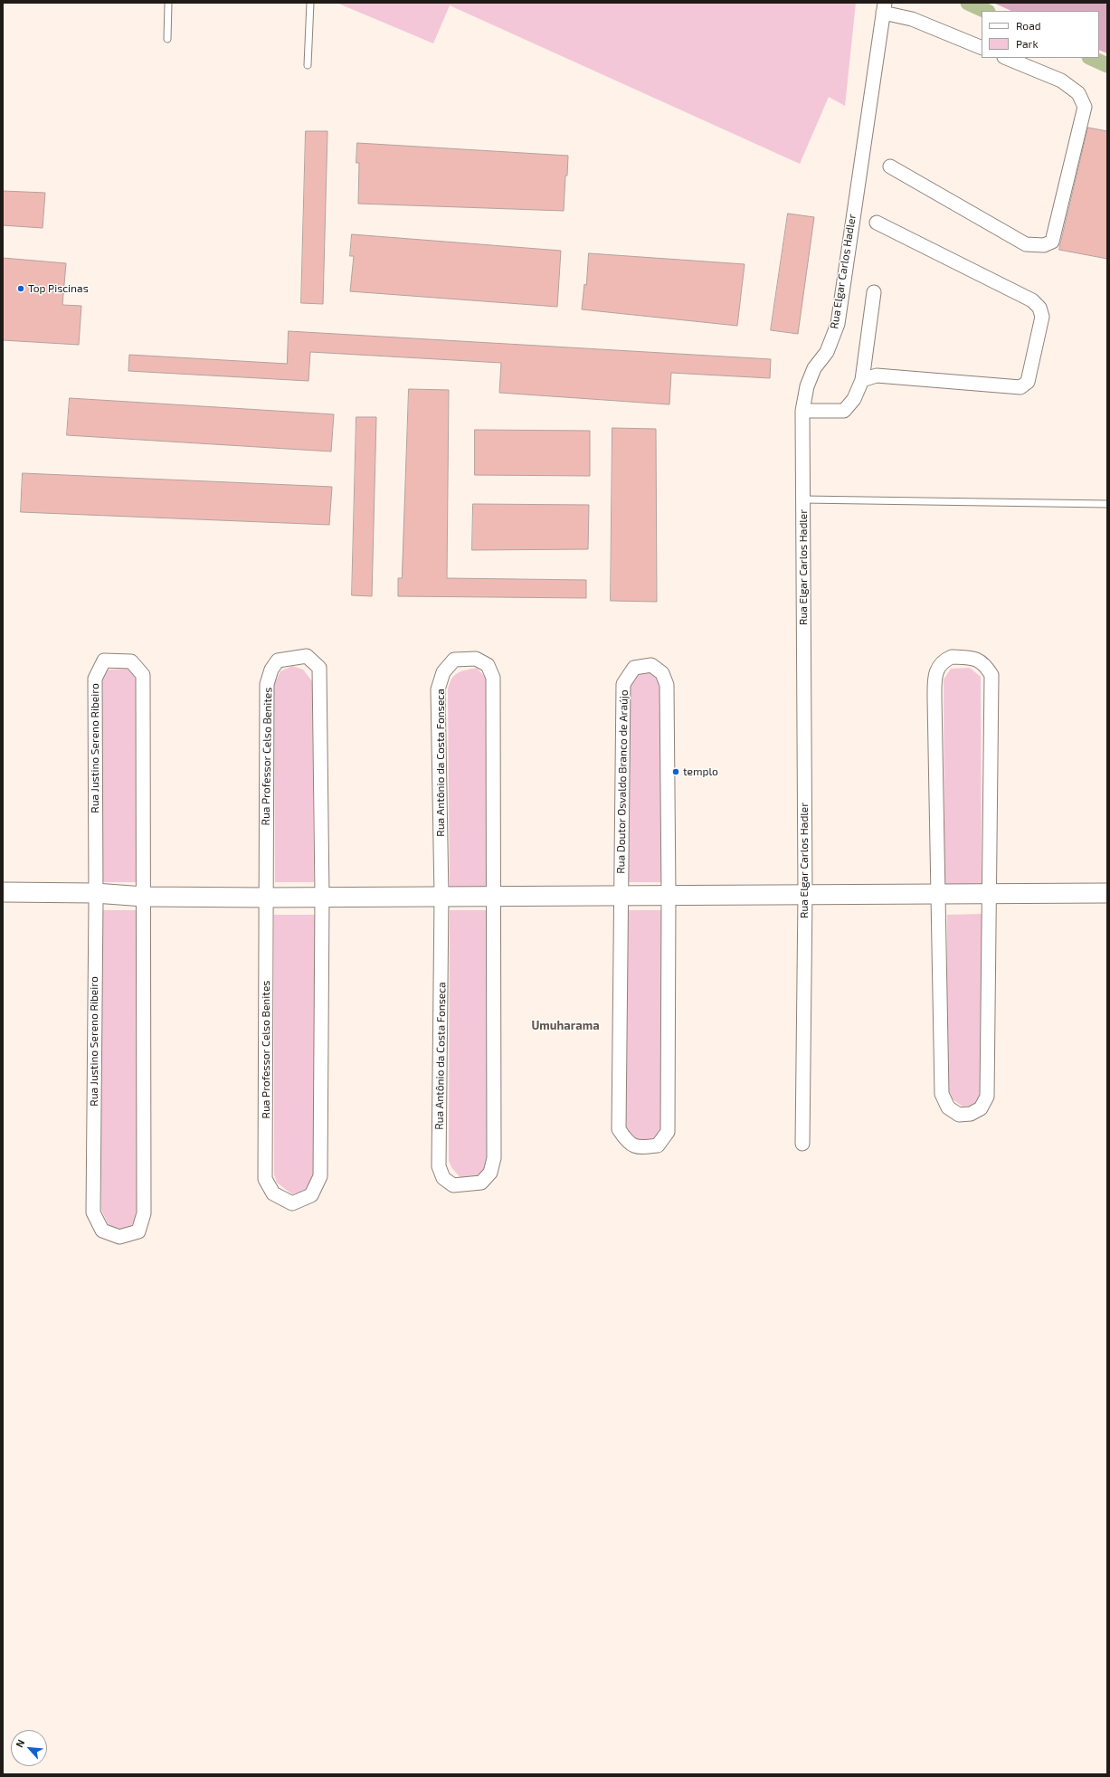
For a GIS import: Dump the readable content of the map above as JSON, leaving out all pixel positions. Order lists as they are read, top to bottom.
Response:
{
  "streets": {
    "street": [
      "Rua Elgar Carlos Hadler",
      "Rua Justino Sereno Ribeiro",
      "Rua Professor Celso Benites",
      "Rua Antônio da Costa Fonseca",
      "Rua Doutor Osvaldo Branco de Araújo"
    ]
  },
  "districts": ["Umuharama"],
  "places": ["Top Piscinas", "templo"],
  "legend": ["Road", "Park"],
  "north": "top left"
}
